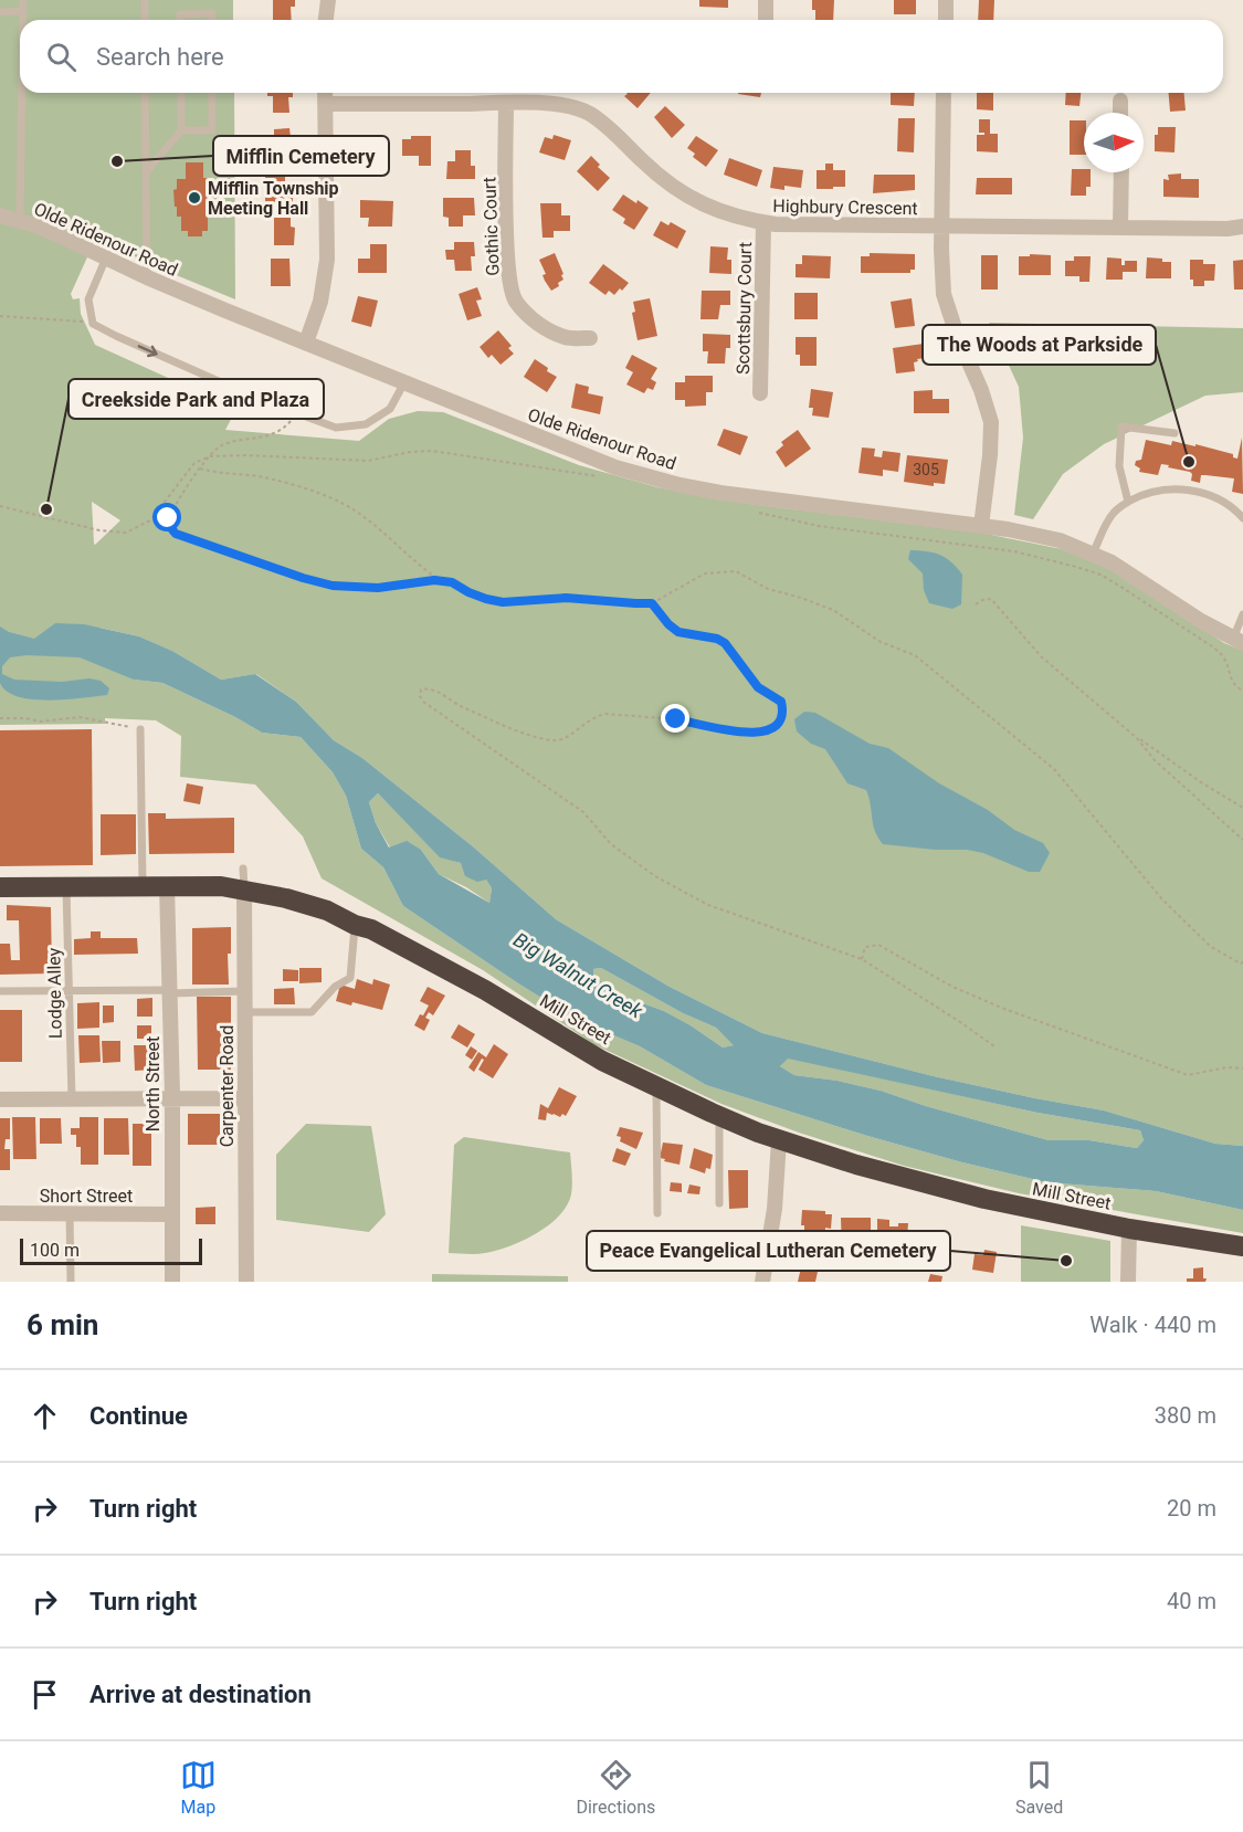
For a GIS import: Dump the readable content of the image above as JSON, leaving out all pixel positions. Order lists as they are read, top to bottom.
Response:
{
  "streets": {
    "highway": ["Mill Street"],
    "street": [
      "Highbury Crescent",
      "Gothic Court",
      "Olde Ridenour Road",
      "Scottsbury Court",
      "North Street",
      "Carpenter Road",
      "Short Street"
    ],
    "lane": ["Lodge Alley"]
  },
  "crossings": [
    ["Highbury Crescent", "Gothic Court"],
    ["Highbury Crescent", "Scottsbury Court"],
    ["Lodge Alley", "Mill Street"],
    ["Mill Street", "North Street"],
    ["Mill Street", "Carpenter Road"],
    ["North Street", "Short Street"]
  ],
  "water": ["Big Walnut Creek"],
  "places": [
    "Mifflin Cemetery",
    "Mifflin Township Meeting Hall",
    "The Woods at Parkside",
    "Creekside Park and Plaza",
    "Peace Evangelical Lutheran Cemetery"
  ],
  "house_numbers": ["305"],
  "scale_bar": "100 m",
  "north": "right",
  "page": {
    "search": "Search here",
    "scale": "100 m",
    "heading": ["6 min", "Walk · 440 m"],
    "list": [
      ["Continue", "380 m"],
      ["Turn right", "20 m"],
      ["Turn right", "40 m"],
      "Arrive at destination"
    ],
    "nav": ["Map", "Directions", "Saved"]
  }
}
